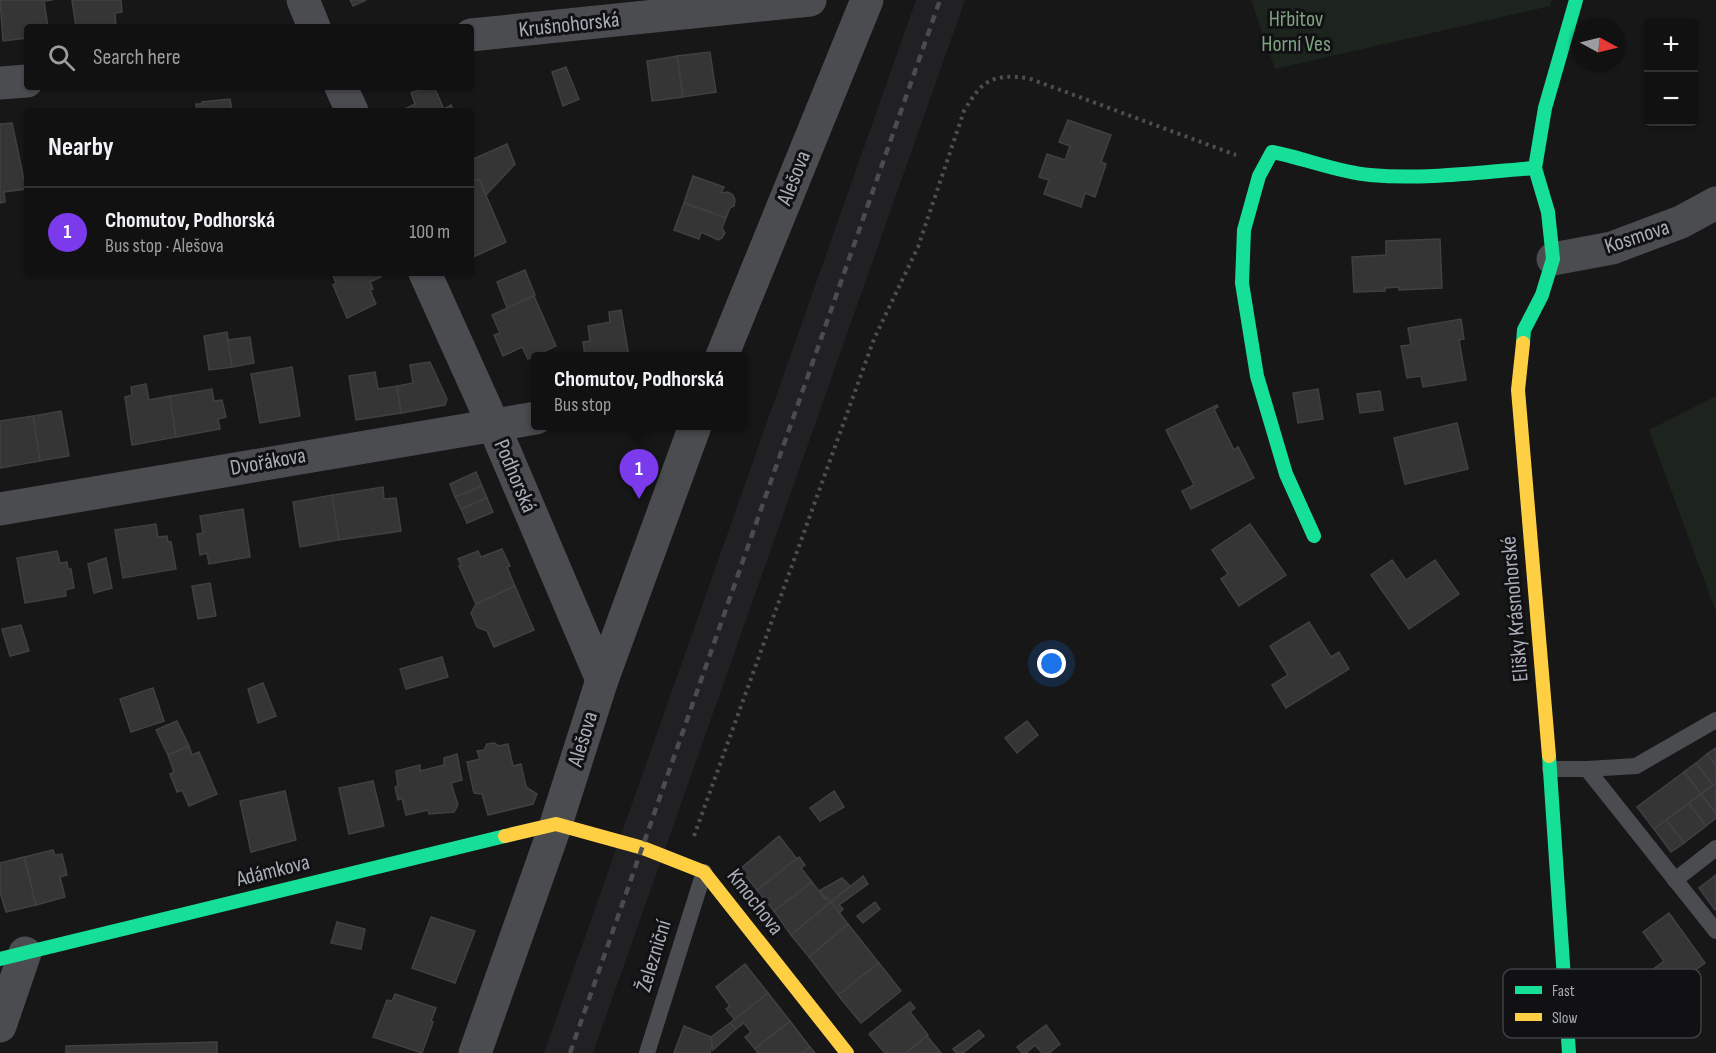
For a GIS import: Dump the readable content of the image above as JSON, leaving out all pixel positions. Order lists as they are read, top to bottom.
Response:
{
  "streets": {
    "street": [
      "Krušnohorská",
      "Alešova",
      "Kosmova",
      "Dvořákova",
      "Podhorská",
      "Elišky Krásnohorské",
      "Adámkova",
      "Kmochova"
    ],
    "lane": ["Železniční"]
  },
  "crossings": [
    ["Alešova", "Podhorská"],
    ["Alešova", "Adámkova"],
    ["Alešova", "Kmochova"],
    ["Kosmova", "Elišky Krásnohorské"],
    ["Dvořákova", "Podhorská"],
    ["Adámkova", "Kmochova"],
    ["Kmochova", "Železniční"]
  ],
  "parks": ["Hřbitov Horní Ves"],
  "legend": ["Fast", "Slow"],
  "north": "right",
  "page": {
    "map_buttons": ["+", "−"],
    "search": "Search here",
    "heading": "Nearby",
    "list": [
      {
        "mark": "1",
        "name": "Chomutov, Podhorská",
        "note": "Bus stop · Alešova",
        "value": "100 m"
      }
    ],
    "popup": ["Chomutov, Podhorská", "Bus stop"],
    "pins": "1"
  }
}
